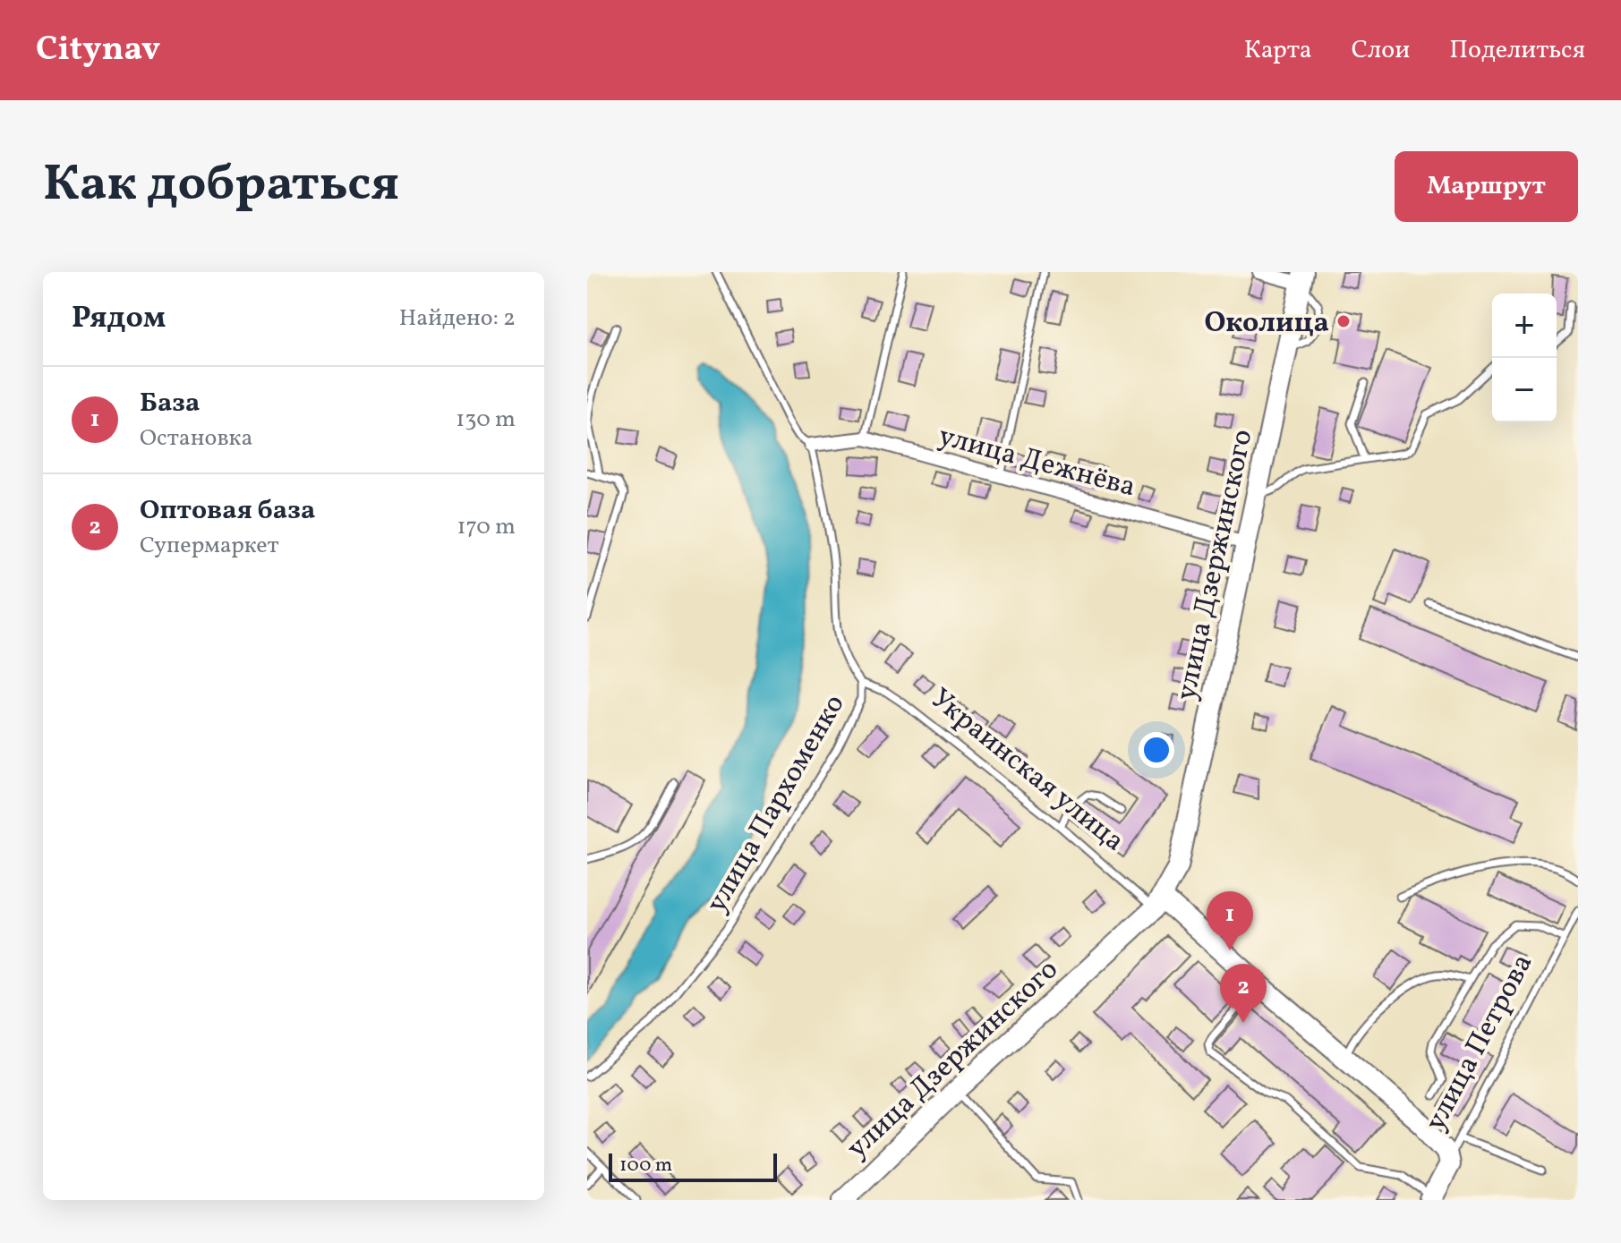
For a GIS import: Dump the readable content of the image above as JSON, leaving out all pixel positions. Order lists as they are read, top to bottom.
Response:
{
  "streets": {
    "main road": ["улица Дзержинского", "Украинская улица", "улица Петрова"],
    "street": ["улица Дежнёва"],
    "lane": ["улица Пархоменко"]
  },
  "crossings": [
    ["улица Дежнёва", "улица Дзержинского"],
    ["улица Дежнёва", "улица Пархоменко"],
    ["улица Дзержинского", "Украинская улица"],
    ["Украинская улица", "улица Пархоменко"],
    ["Украинская улица", "улица Петрова"]
  ],
  "places": ["Околица"],
  "scale_bar": "100 m",
  "page": {
    "header": "Citynav",
    "nav": ["Карта", "Слои", "Поделиться"],
    "title": "Как добраться",
    "buttons": "Маршрут",
    "heading": ["Рядом", "Найдено: 2"],
    "map_buttons": ["+", "−"],
    "list": [
      {
        "mark": "1",
        "name": "База",
        "note": "Остановка",
        "value": "130 m"
      },
      {
        "mark": "2",
        "name": "Оптовая база",
        "note": "Супермаркет",
        "value": "170 m"
      }
    ],
    "pins": ["1", "2"],
    "scale": "100 m"
  }
}
